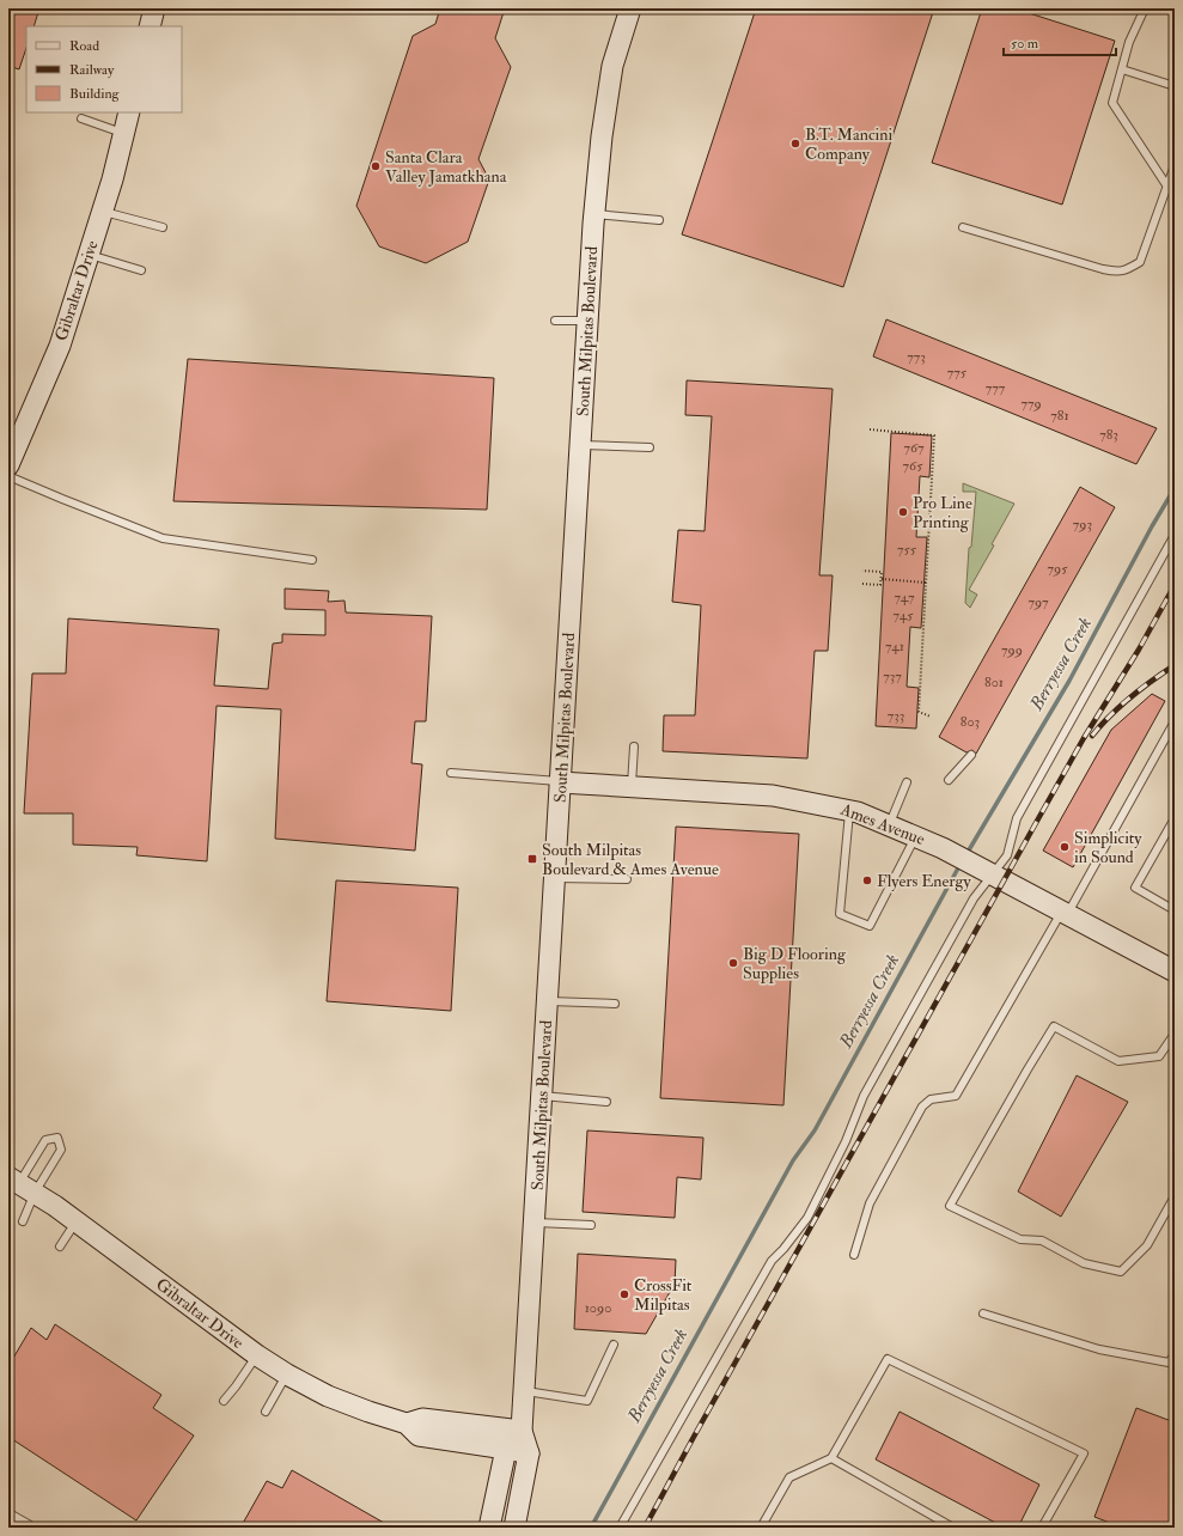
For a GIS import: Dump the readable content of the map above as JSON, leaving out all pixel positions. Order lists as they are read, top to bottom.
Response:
{
  "streets": {
    "street": ["Gibraltar Drive", "South Milpitas Boulevard", "Ames Avenue"]
  },
  "crossings": [
    ["Gibraltar Drive", "South Milpitas Boulevard"],
    ["South Milpitas Boulevard", "Ames Avenue"]
  ],
  "water": ["Berryessa Creek"],
  "places": {
    "other": [
      "B.T. Mancini Company",
      "Santa Clara Valley Jamatkhana",
      "Pro Line Printing",
      "Simplicity in Sound",
      "Flyers Energy",
      "Big D Flooring Supplies",
      "CrossFit Milpitas"
    ],
    "transit": ["South Milpitas Boulevard & Ames Avenue"]
  },
  "house_numbers": [
    "773",
    "775",
    "777",
    "779",
    "781",
    "783",
    "767",
    "765",
    "793",
    "755",
    "795",
    "747",
    "797",
    "745",
    "741",
    "799",
    "737",
    "801",
    "733",
    "803",
    "1090"
  ],
  "legend": ["Road", "Railway", "Building"],
  "scale_bar": "50 m"
}
